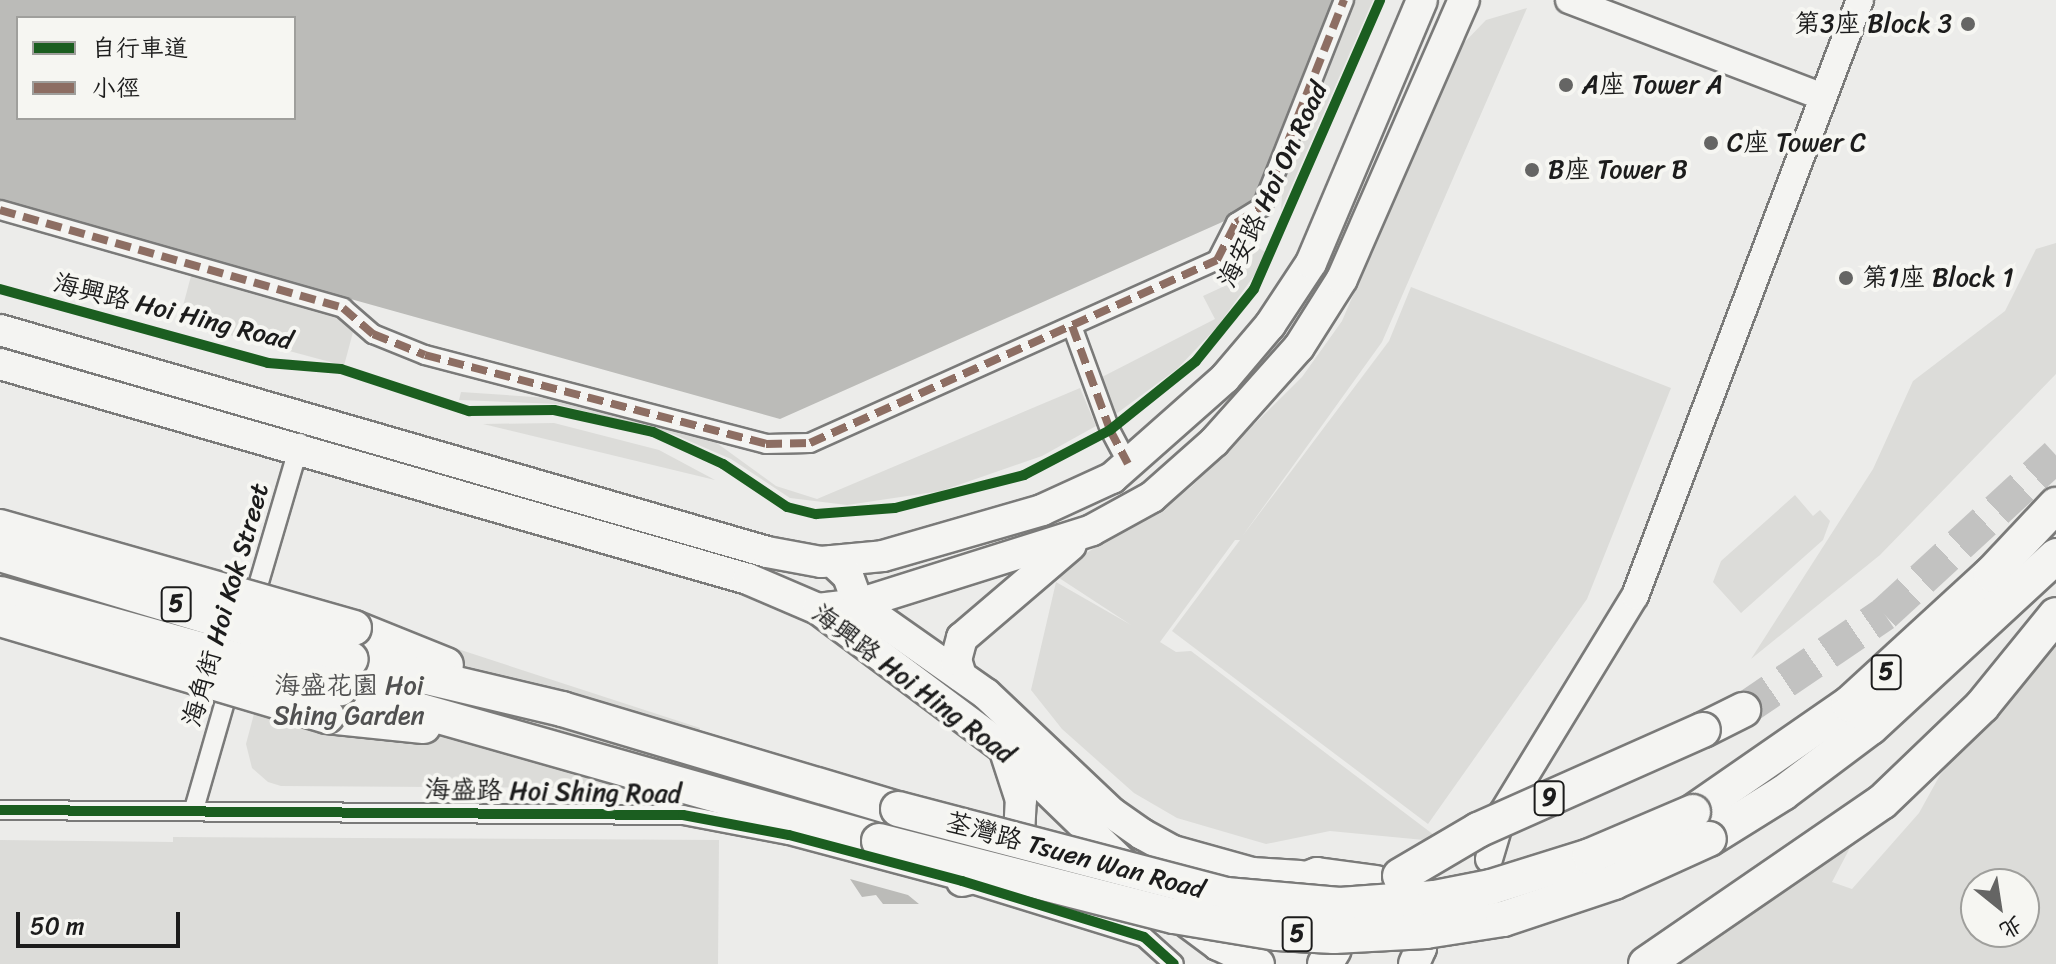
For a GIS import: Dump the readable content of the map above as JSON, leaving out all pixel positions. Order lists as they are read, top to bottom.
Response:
{
  "streets": {
    "highway": ["5", "9", "荃灣路 Tsuen Wan Road"],
    "main road": ["海興路 Hoi Hing Road"],
    "street": ["海角街 Hoi Kok Street", "海盛路 Hoi Shing Road"],
    "cycle path": ["海安路 Hoi On Road"]
  },
  "crossings": [
    ["海興路 Hoi Hing Road", "海角街 Hoi Kok Street"],
    ["海興路 Hoi Hing Road", "9"],
    ["海角街 Hoi Kok Street", "海盛路 Hoi Shing Road"]
  ],
  "parks": ["海盛花園 Hoi Shing Garden"],
  "places": [
    "第3座 Block 3",
    "A座 Tower A",
    "C座 Tower C",
    "B座 Tower B",
    "第1座 Block 1"
  ],
  "legend": ["自行車道", "小徑"],
  "scale_bar": "50 m",
  "north": "bottom right"
}
